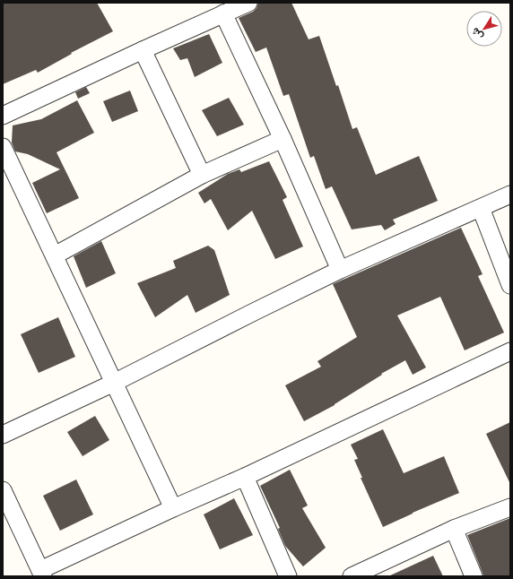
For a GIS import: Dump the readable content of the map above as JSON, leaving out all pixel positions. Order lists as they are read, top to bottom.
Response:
{
  "north": "bottom left"
}
